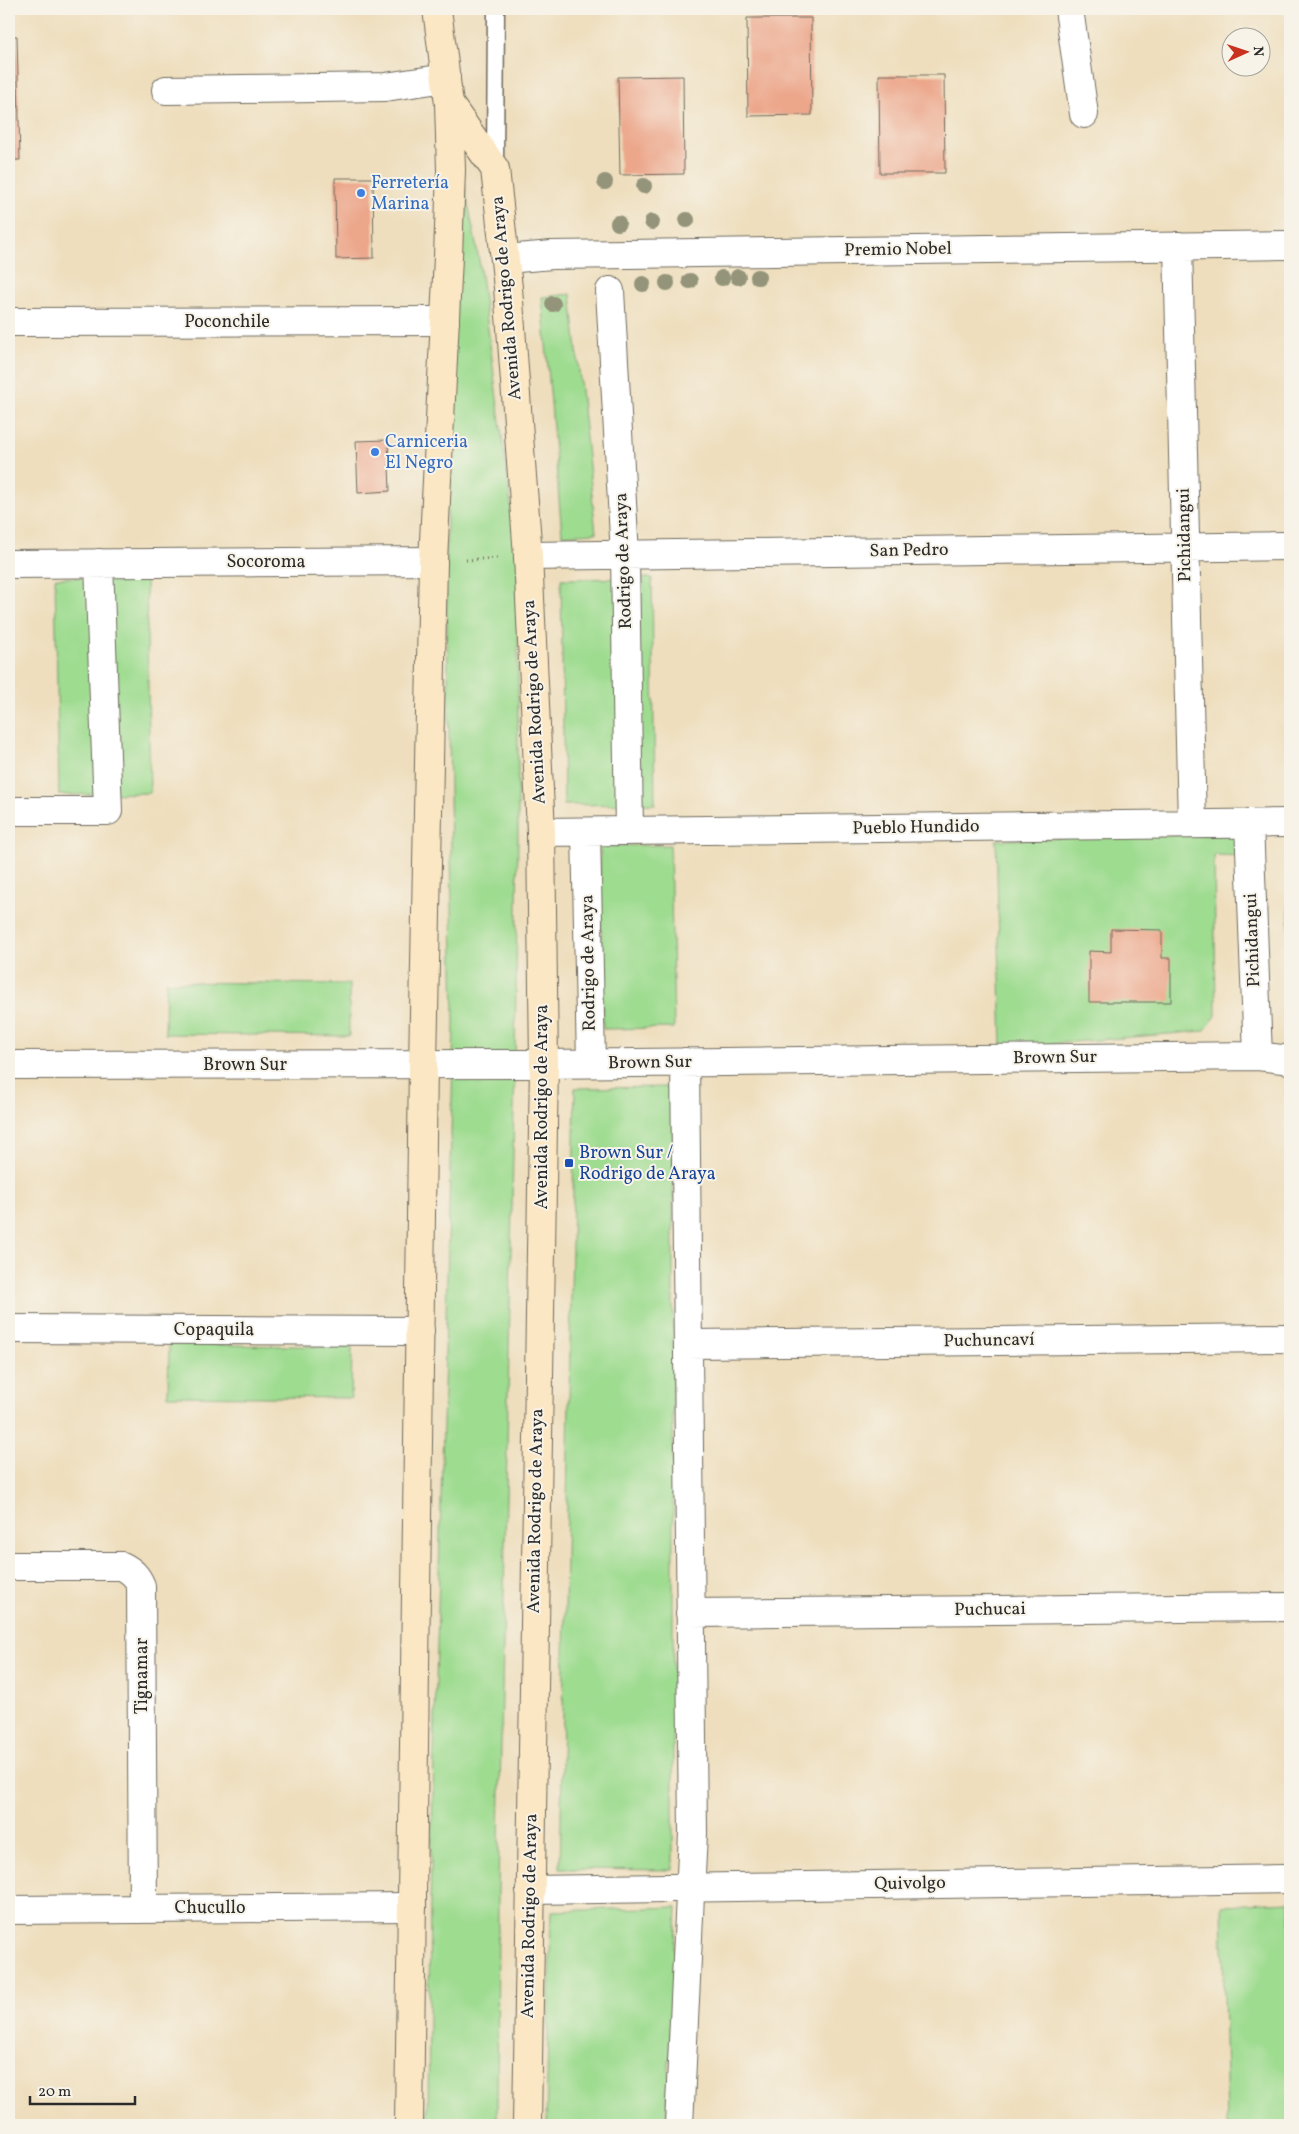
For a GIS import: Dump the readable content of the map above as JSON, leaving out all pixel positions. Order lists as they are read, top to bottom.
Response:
{
  "streets": {
    "main road": ["Avenida Rodrigo de Araya"],
    "street": [
      "Premio Nobel",
      "Poconchile",
      "Pichidangui",
      "San Pedro",
      "Rodrigo de Araya",
      "Socoroma",
      "Pueblo Hundido",
      "Brown Sur",
      "Copaquila",
      "Puchuncaví",
      "Puchucai",
      "Tignamar",
      "Quivolgo",
      "Chucullo"
    ]
  },
  "crossings": [
    ["Premio Nobel", "Avenida Rodrigo de Araya"],
    ["Premio Nobel", "Pichidangui"],
    ["Avenida Rodrigo de Araya", "Poconchile"],
    ["Avenida Rodrigo de Araya", "San Pedro"],
    ["Avenida Rodrigo de Araya", "Socoroma"],
    ["Avenida Rodrigo de Araya", "Pueblo Hundido"],
    ["Avenida Rodrigo de Araya", "Brown Sur"],
    ["Avenida Rodrigo de Araya", "Copaquila"],
    ["Avenida Rodrigo de Araya", "Quivolgo"],
    ["Avenida Rodrigo de Araya", "Chucullo"],
    ["Pichidangui", "San Pedro"],
    ["Pichidangui", "Pueblo Hundido"],
    ["Pichidangui", "Brown Sur"],
    ["San Pedro", "Rodrigo de Araya"],
    ["Rodrigo de Araya", "Pueblo Hundido"],
    ["Rodrigo de Araya", "Brown Sur"],
    ["Tignamar", "Chucullo"]
  ],
  "places": {
    "other": ["Ferretería Marina", "Carniceria El Negro"],
    "transit": ["Brown Sur / Rodrigo de Araya"]
  },
  "scale_bar": "20 m",
  "north": "right"
}
